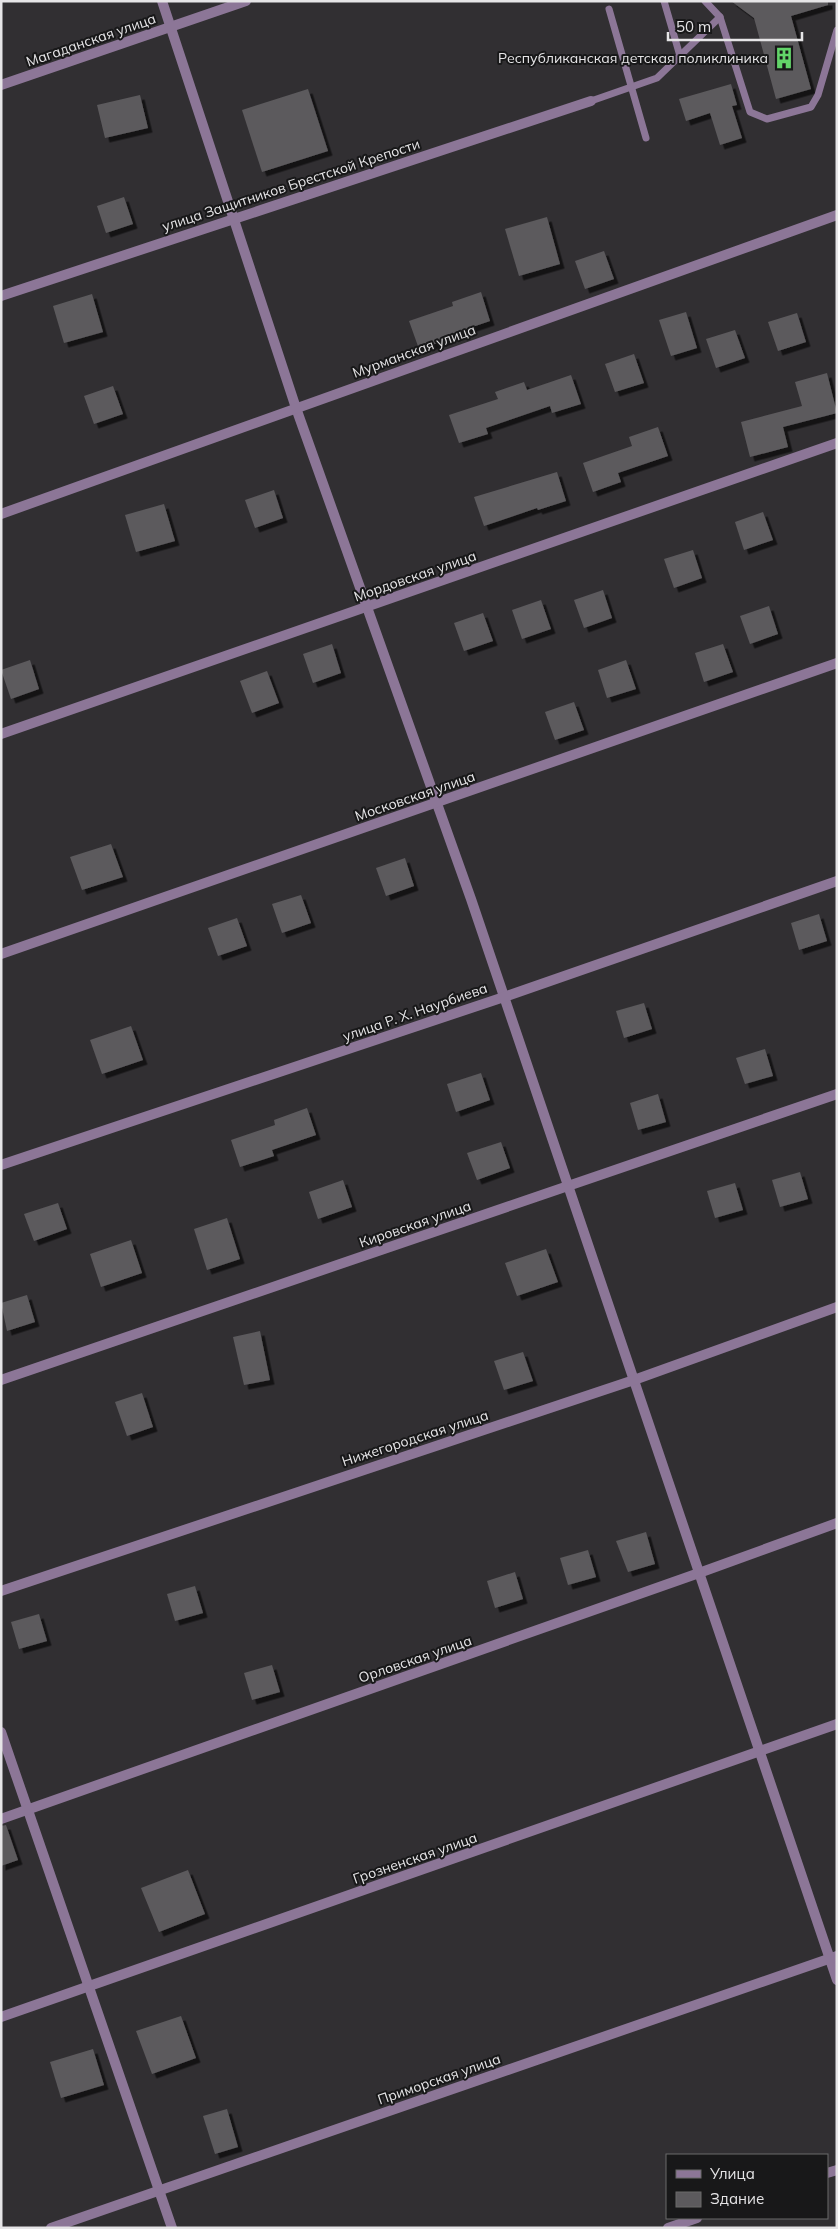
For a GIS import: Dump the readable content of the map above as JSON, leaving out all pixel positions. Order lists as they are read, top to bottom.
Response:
{
  "streets": {
    "street": [
      "Магаданская улица",
      "улица Защитников Брестской Крепости",
      "Мурманская улица",
      "Мордовская улица",
      "Московская улица",
      "улица Р. Х. Наурбиева",
      "Кировская улица",
      "Нижегородская улица",
      "Орловская улица",
      "Грозненская улица",
      "Приморская улица"
    ]
  },
  "places": {
    "building": ["Республиканская детская поликлиника"]
  },
  "legend": ["Улица", "Здание"],
  "scale_bar": "50 m"
}
